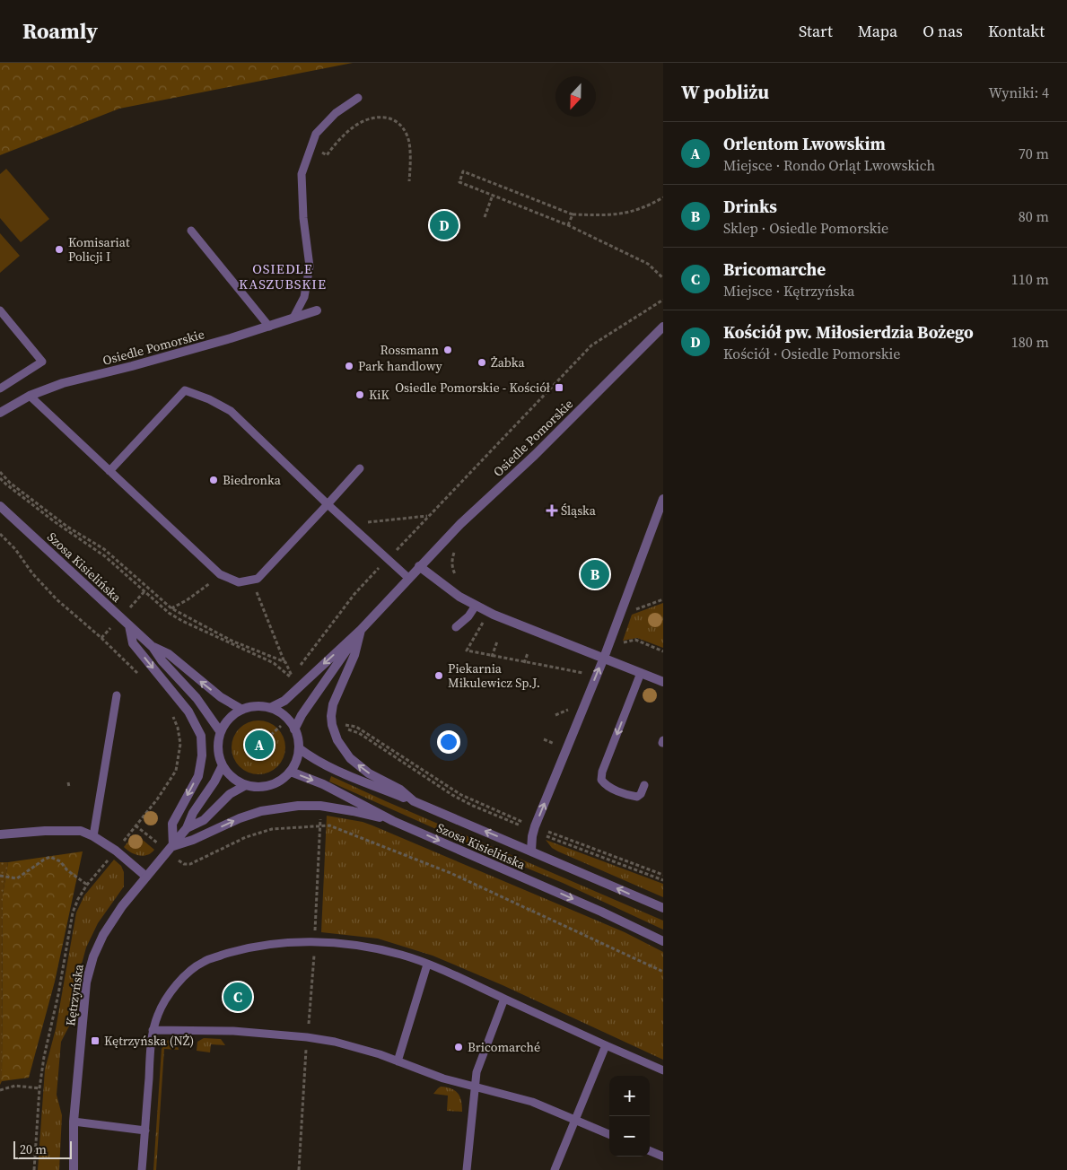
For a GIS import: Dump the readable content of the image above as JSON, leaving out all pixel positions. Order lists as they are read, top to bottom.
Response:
{
  "streets": {
    "street": ["Osiedle Pomorskie", "Szosa Kisielińska", "Kętrzyńska"]
  },
  "districts": ["OSIEDLE KASZUBSKIE"],
  "places": {
    "other": [
      "Komisariat Policji I",
      "Rossmann",
      "Żabka",
      "Park handlowy",
      "KiK",
      "Biedronka",
      "Piekarnia Mikulewicz Sp.J.",
      "Bricomarché"
    ],
    "transit": ["Osiedle Pomorskie - Kościół", "Kętrzyńska (NŻ)"],
    "health": ["Śląska"]
  },
  "scale_bar": "20 m",
  "north": "bottom",
  "page": {
    "header": "Roamly",
    "nav": [
      "Start",
      "Mapa",
      "O nas",
      "Kontakt"
    ],
    "heading": ["W pobliżu", "Wyniki: 4"],
    "list": [
      {
        "mark": "A",
        "name": "Orlentom Lwowskim",
        "note": "Miejsce · Rondo Orląt Lwowskich",
        "value": "70 m"
      },
      {
        "mark": "B",
        "name": "Drinks",
        "note": "Sklep · Osiedle Pomorskie",
        "value": "80 m"
      },
      {
        "mark": "C",
        "name": "Bricomarche",
        "note": "Miejsce · Kętrzyńska",
        "value": "110 m"
      },
      {
        "mark": "D",
        "name": "Kościół pw. Miłosierdzia Bożego",
        "note": "Kościół · Osiedle Pomorskie",
        "value": "180 m"
      }
    ],
    "pins": [
      "D",
      "B",
      "A",
      "C"
    ],
    "map_buttons": ["+", "−"],
    "scale": "20 m"
  }
}
